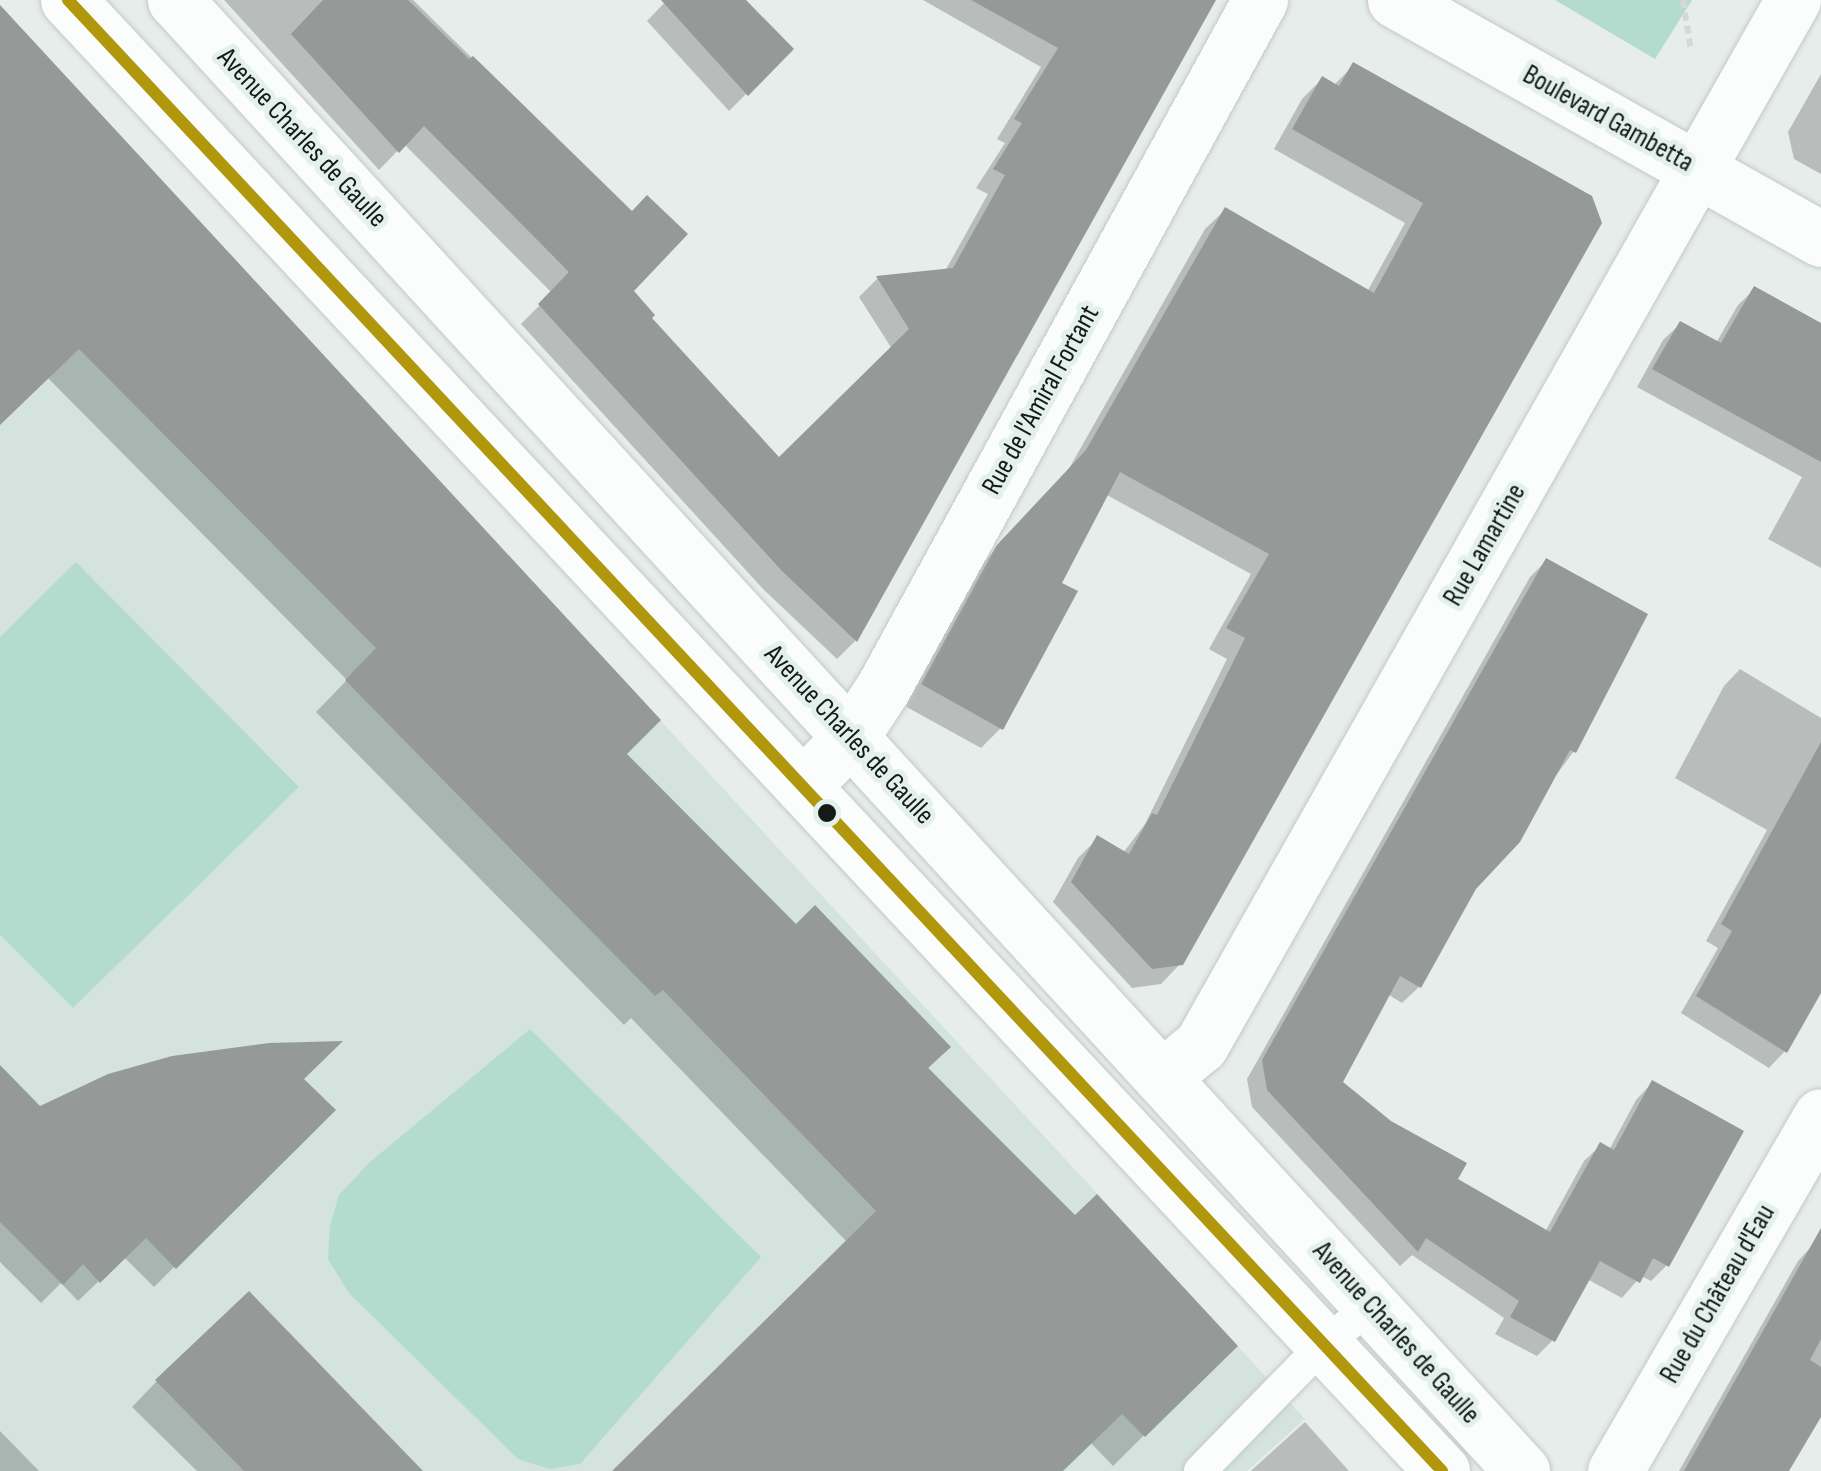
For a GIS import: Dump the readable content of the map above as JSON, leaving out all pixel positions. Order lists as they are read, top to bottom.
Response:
{
  "streets": {
    "main road": [
      "Boulevard Gambetta",
      "Avenue Charles de Gaulle",
      "Rue de l'Amiral Fortant",
      "Rue Lamartine",
      "Rue du Château d'Eau"
    ]
  },
  "crossings": [
    ["Boulevard Gambetta", "Rue Lamartine"],
    ["Avenue Charles de Gaulle", "Rue de l'Amiral Fortant"],
    ["Avenue Charles de Gaulle", "Rue Lamartine"]
  ]
}
